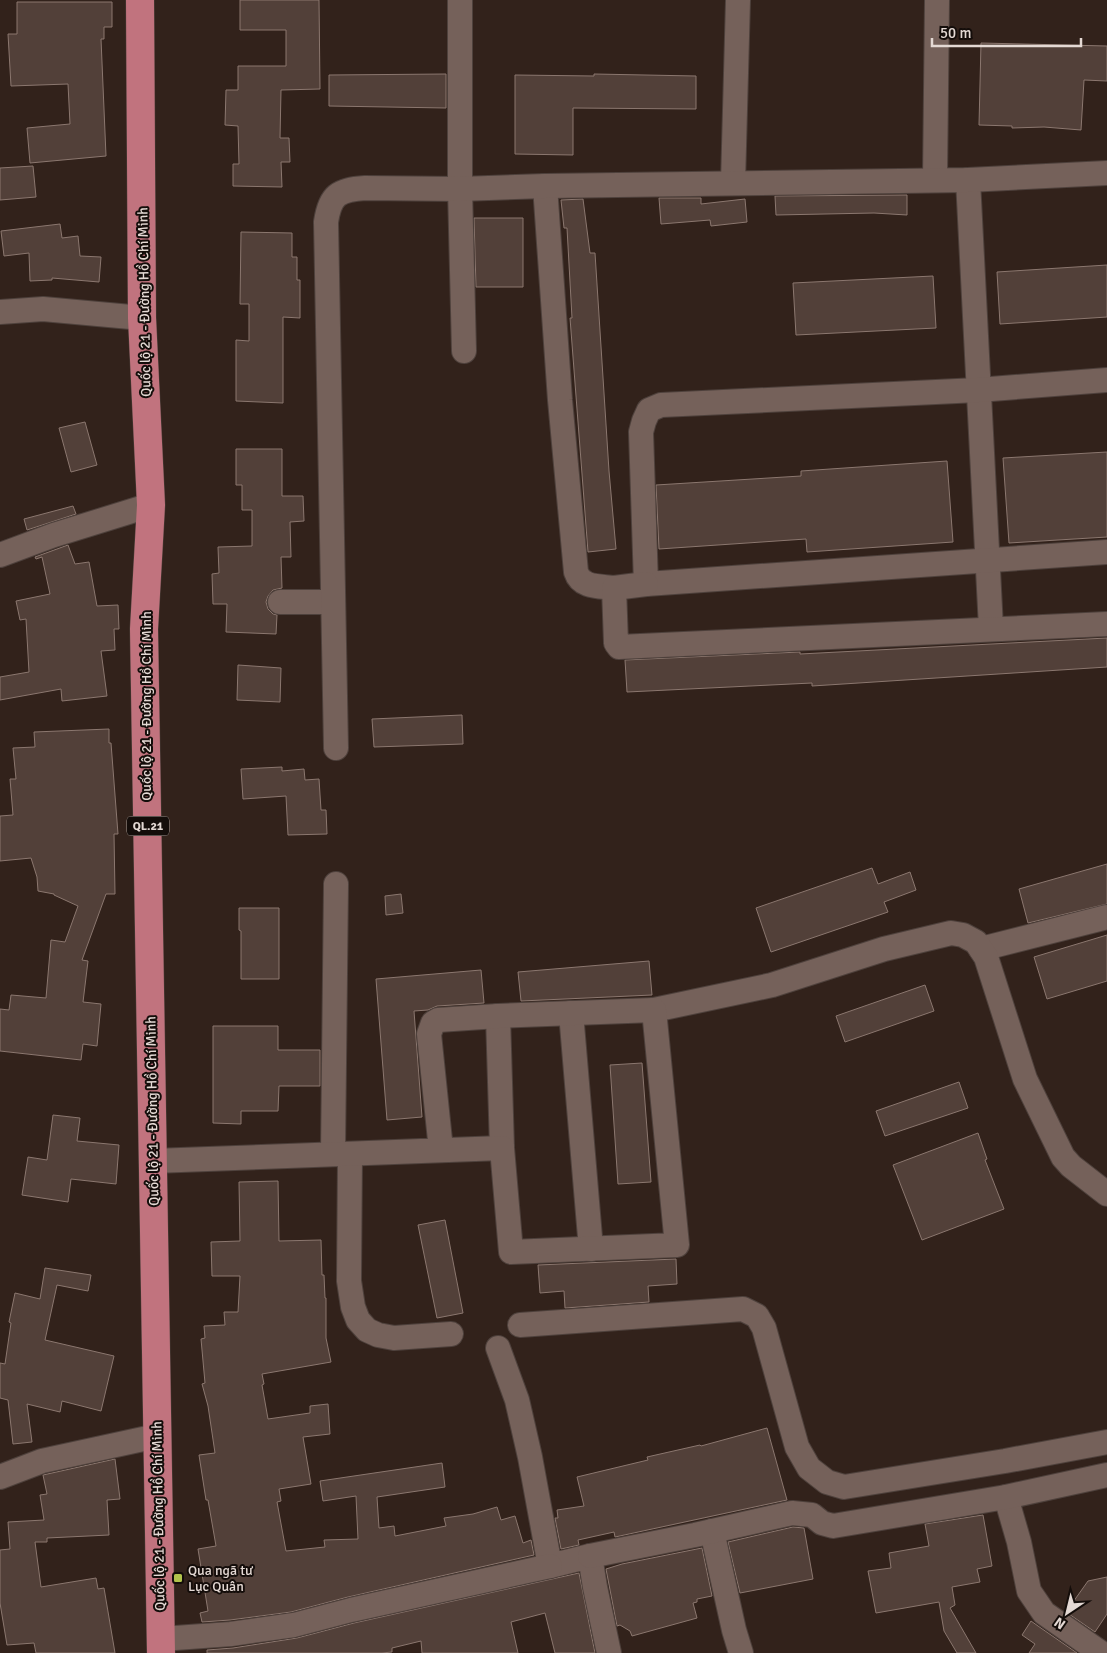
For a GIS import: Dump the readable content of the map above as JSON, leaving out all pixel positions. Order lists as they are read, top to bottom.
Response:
{
  "streets": {
    "highway": ["Quốc lộ 21 - Đường Hồ Chí Minh", "QL.21"]
  },
  "places": {
    "transit": ["Qua ngã tư Lục Quân"]
  },
  "scale_bar": "50 m",
  "north": "bottom left"
}
